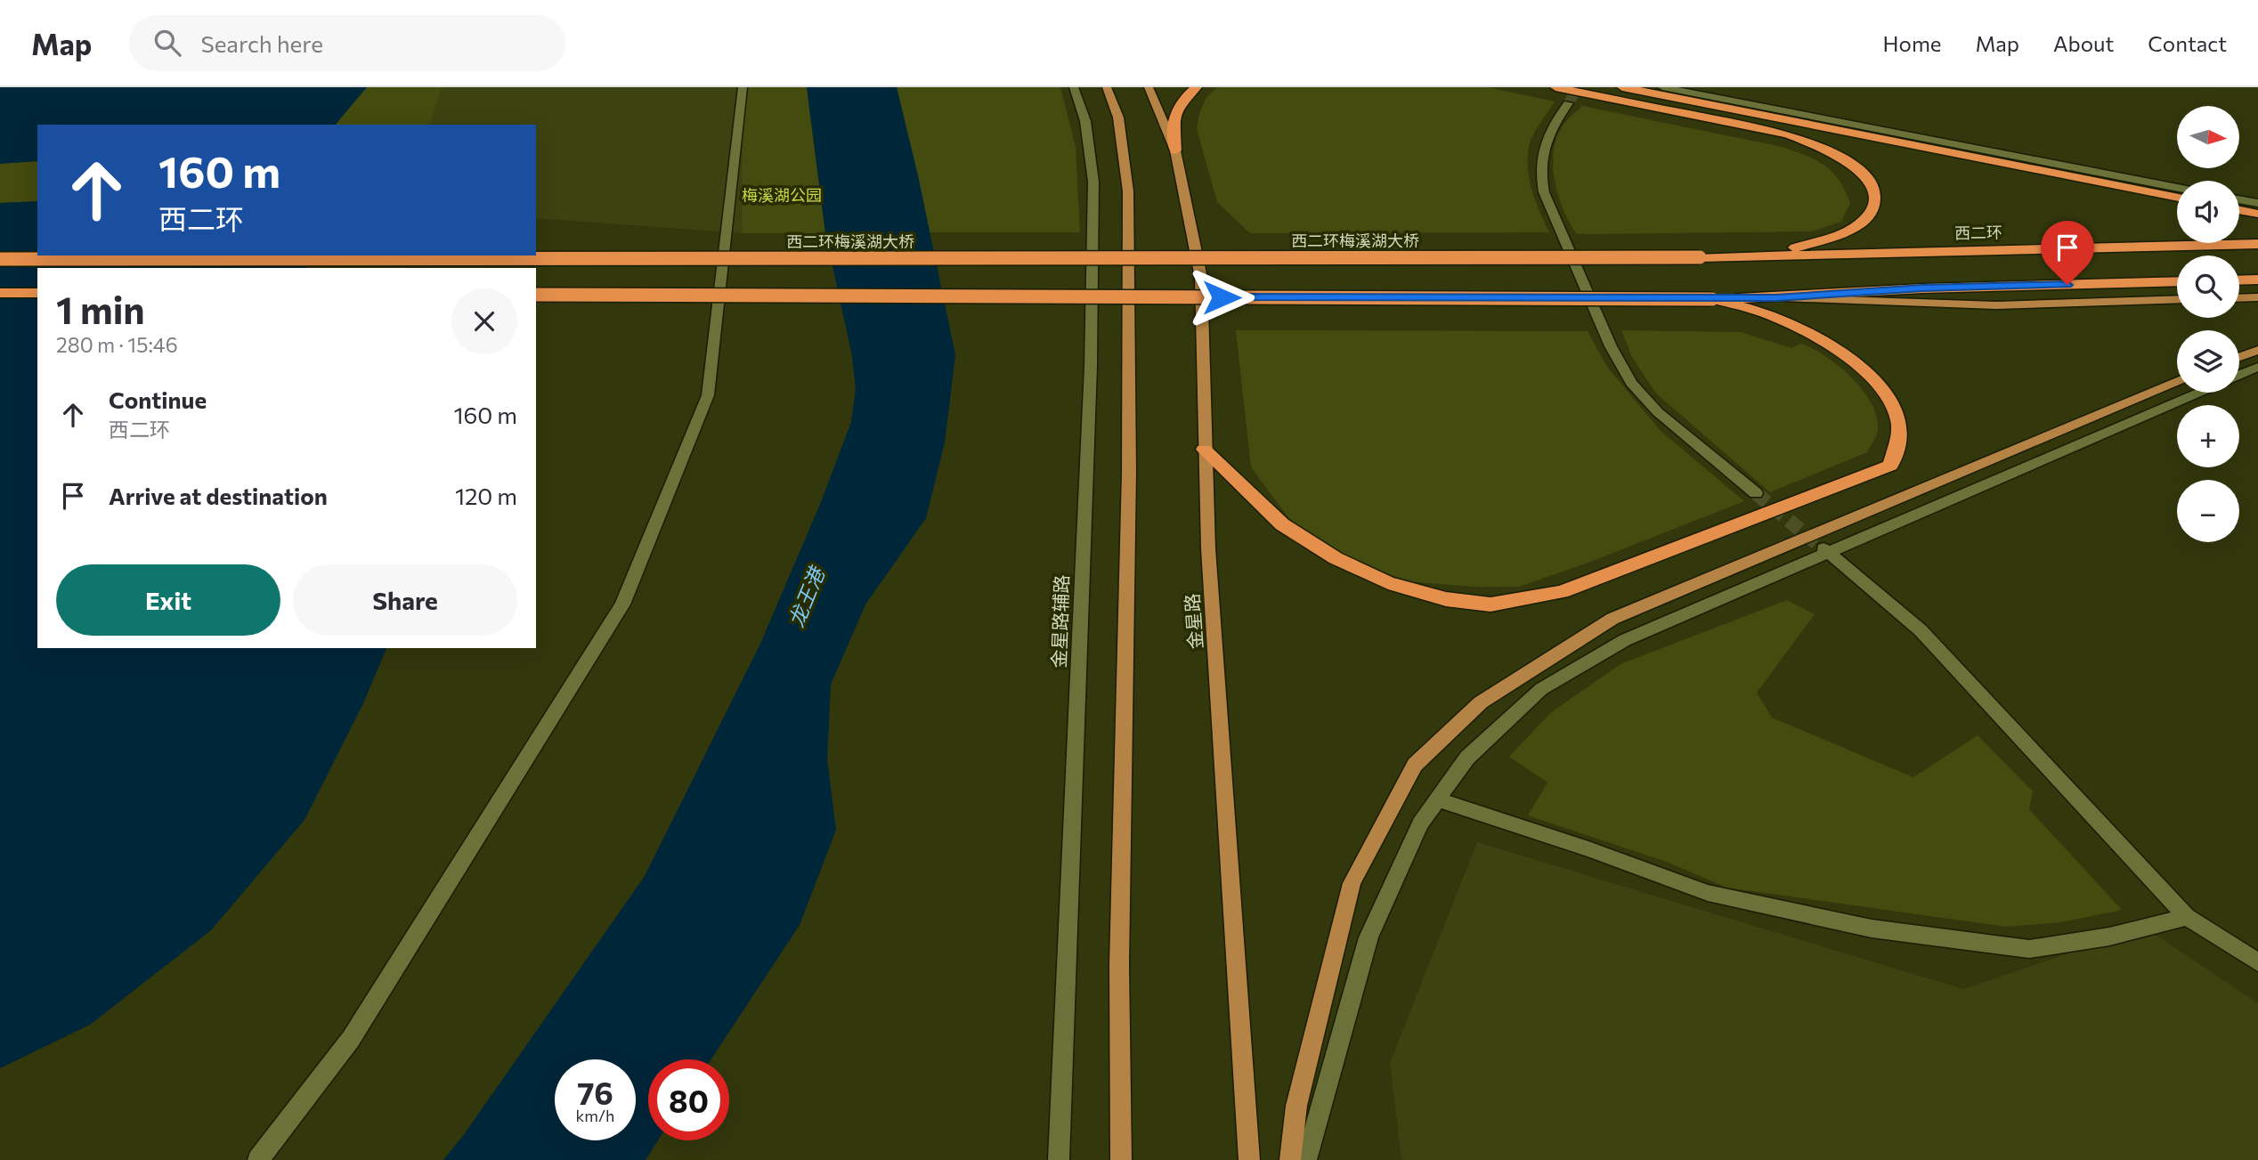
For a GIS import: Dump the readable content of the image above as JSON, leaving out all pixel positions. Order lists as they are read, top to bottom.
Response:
{
  "streets": {
    "highway": ["西二环", "西二环梅溪湖大桥"],
    "main road": ["金星路"],
    "street": ["金星路辅路"]
  },
  "crossings": [
    ["西二环", "西二环梅溪湖大桥"]
  ],
  "water": ["龙王港"],
  "parks": ["梅溪湖公园"],
  "north": "right",
  "page": {
    "header": "Map",
    "search": "Search here",
    "nav": [
      "Home",
      "Map",
      "About",
      "Contact"
    ],
    "map_buttons": ["+", "−"],
    "turn": ["160 m", "西二环"],
    "heading": ["1 min", "280 m · 15:46"],
    "list": [
      {
        "name": "Continue",
        "note": "西二环",
        "value": "160 m"
      },
      {
        "name": "Arrive at destination",
        "value": "120 m"
      }
    ],
    "buttons": ["Exit", "Share"],
    "speed": "76 km/h",
    "limit": "80"
  }
}
